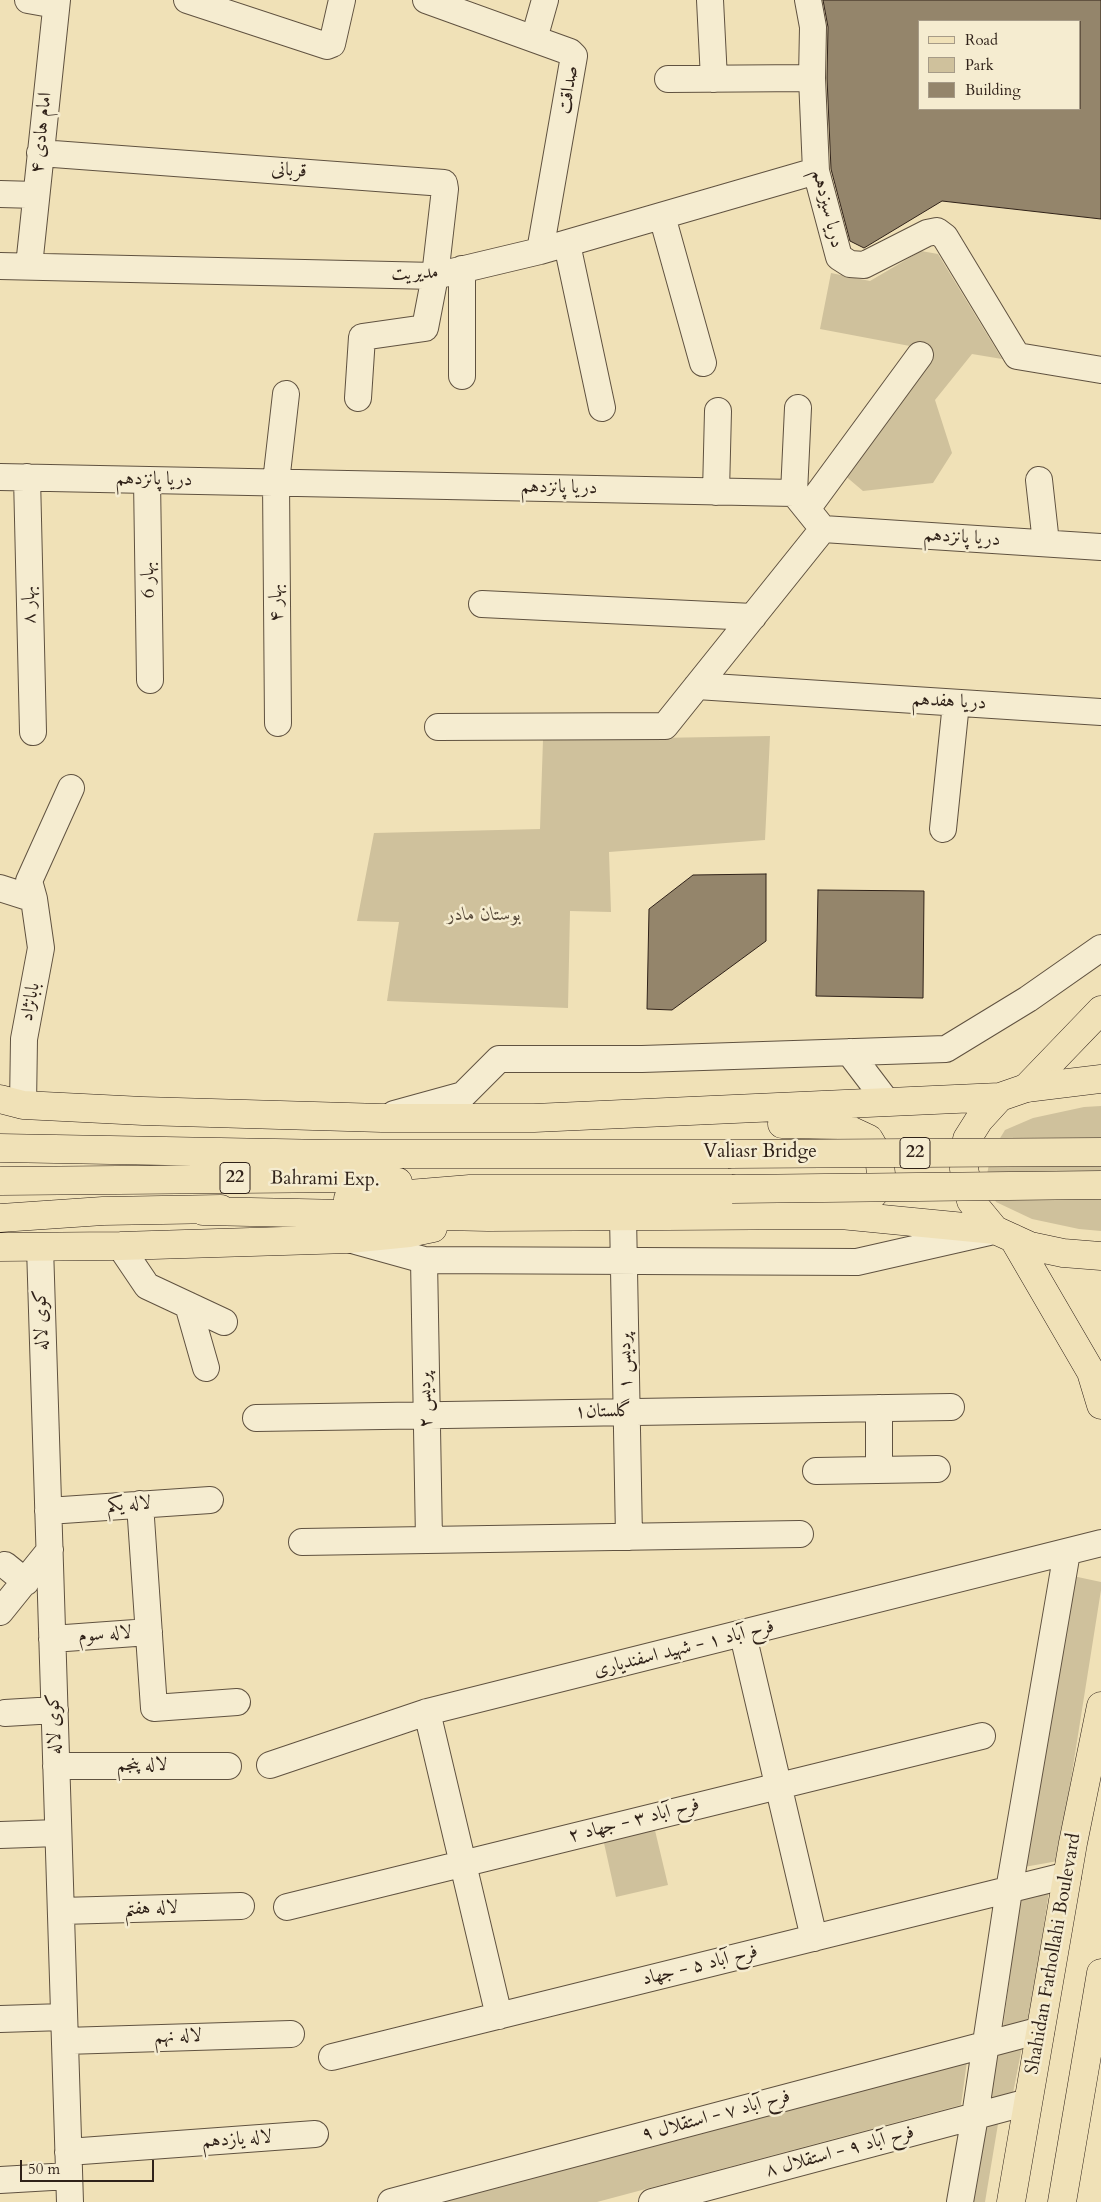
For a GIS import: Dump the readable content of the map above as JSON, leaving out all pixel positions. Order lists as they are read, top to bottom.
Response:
{
  "streets": {
    "main road": [
      "Valiasr Bridge",
      "22",
      "Bahrami Exp.",
      "Shahidan Fathollahi Boulevard"
    ],
    "street": [
      "صداقت",
      "امام هادی ۴",
      "قربانی",
      "دریا سیزدهم",
      "مدیریت",
      "دریا پانزدهم",
      "بهار 6",
      "بهار ۴",
      "بهار ۸",
      "دریا هفدهم",
      "بابانژاد",
      "کوی لاله",
      "پردیس ۱",
      "پردیس ۲",
      "گلستان۱",
      "لاله یکم",
      "لاله سوم",
      "فرح آباد ۱ - شهید اسفندیاری",
      "لاله پنجم",
      "فرح آباد ۳ - جهاد ۲",
      "لاله هفتم",
      "فرح آباد ۵ - جهاد",
      "لاله نهم",
      "فرح آباد ۷ - استقلال ۹",
      "لاله یازدهم",
      "فرح آباد ۹ - استقلال ۸"
    ]
  },
  "crossings": [
    ["صداقت", "مدیریت"],
    ["امام هادی ۴", "قربانی"],
    ["امام هادی ۴", "مدیریت"],
    ["قربانی", "مدیریت"],
    ["دریا سیزدهم", "مدیریت"],
    ["دریا پانزدهم", "بهار 6"],
    ["دریا پانزدهم", "بهار ۴"],
    ["دریا پانزدهم", "بهار ۸"],
    ["Valiasr Bridge", "Bahrami Exp."],
    ["کوی لاله", "لاله یکم"],
    ["کوی لاله", "لاله سوم"],
    ["کوی لاله", "لاله پنجم"],
    ["کوی لاله", "لاله هفتم"],
    ["کوی لاله", "لاله نهم"],
    ["کوی لاله", "لاله یازدهم"],
    ["پردیس ۱", "گلستان۱"],
    ["پردیس ۲", "گلستان۱"],
    ["Shahidan Fathollahi Boulevard", "فرح آباد ۵ - جهاد"],
    ["Shahidan Fathollahi Boulevard", "فرح آباد ۷ - استقلال ۹"],
    ["Shahidan Fathollahi Boulevard", "فرح آباد ۹ - استقلال ۸"]
  ],
  "parks": ["بوستان مادر"],
  "legend": ["Road", "Park", "Building"],
  "scale_bar": "50 m"
}
